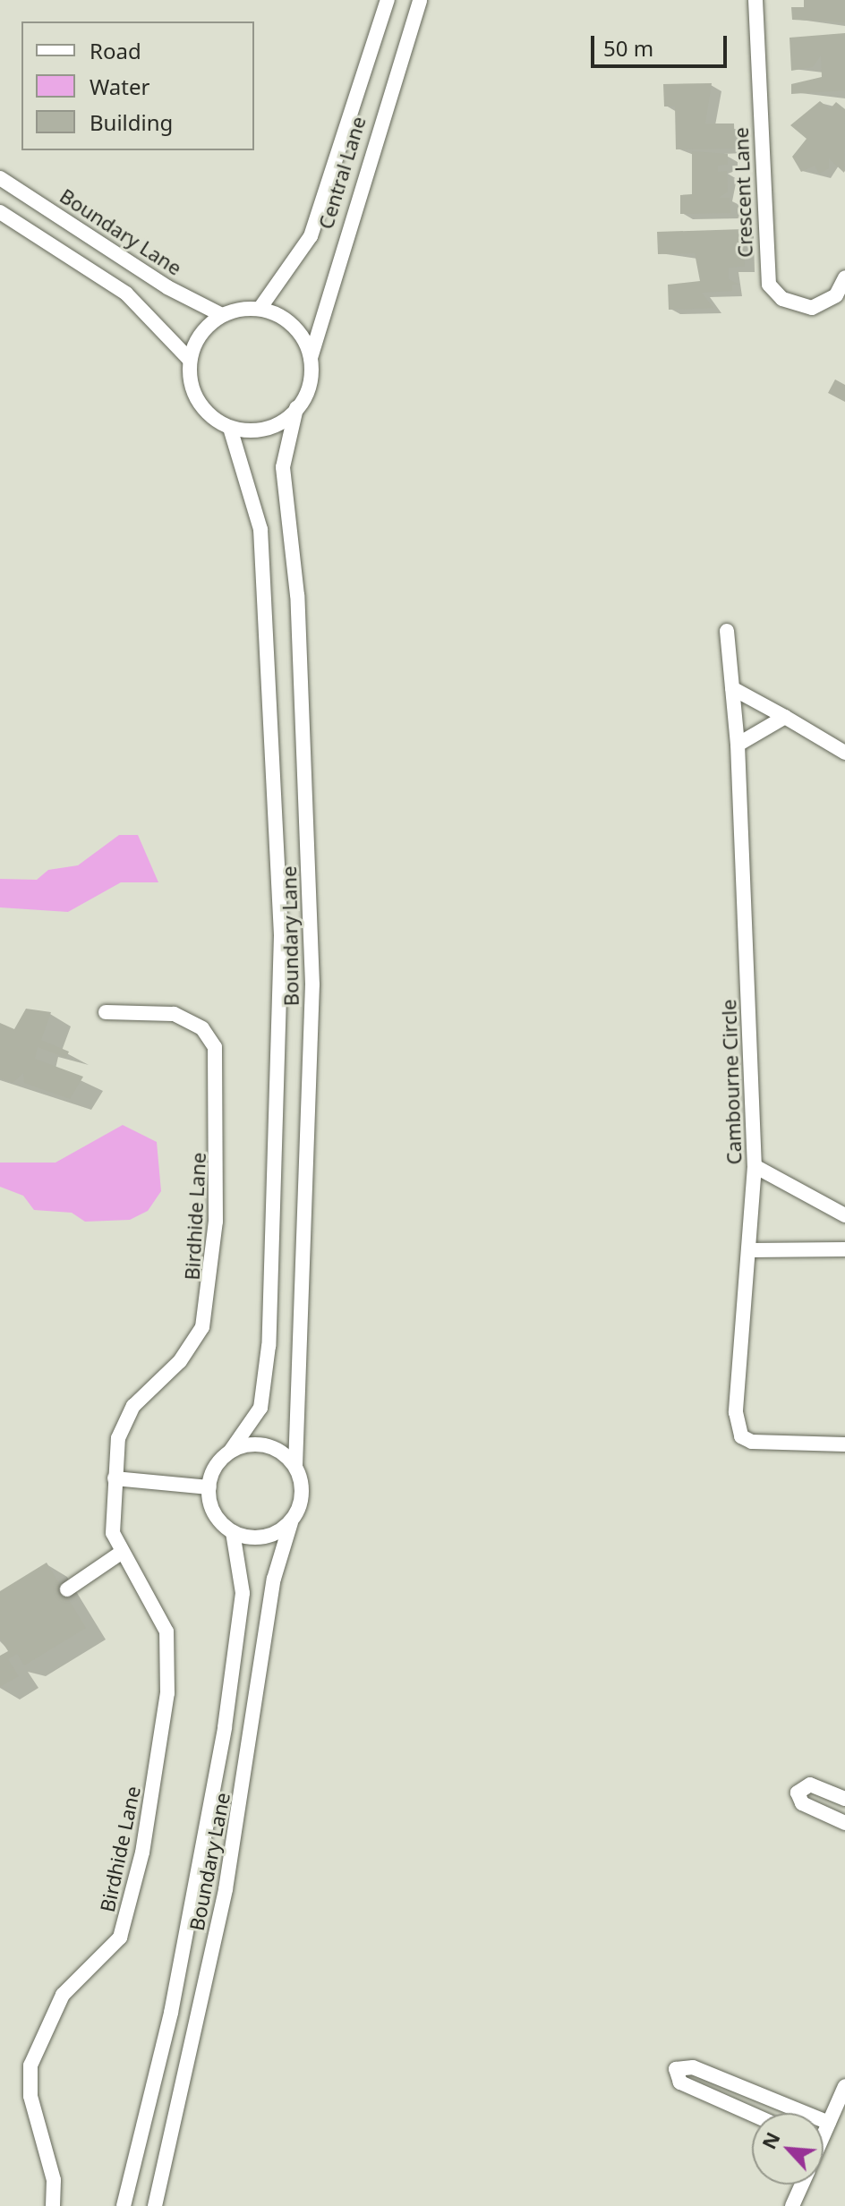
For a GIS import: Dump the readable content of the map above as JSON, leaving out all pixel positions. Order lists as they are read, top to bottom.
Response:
{
  "streets": {
    "street": [
      "Central Lane",
      "Crescent Lane",
      "Boundary Lane",
      "Cambourne Circle",
      "Birdhide Lane"
    ]
  },
  "crossings": [
    ["Central Lane", "Boundary Lane"]
  ],
  "legend": ["Road", "Water", "Building"],
  "scale_bar": "50 m",
  "north": "top left"
}
